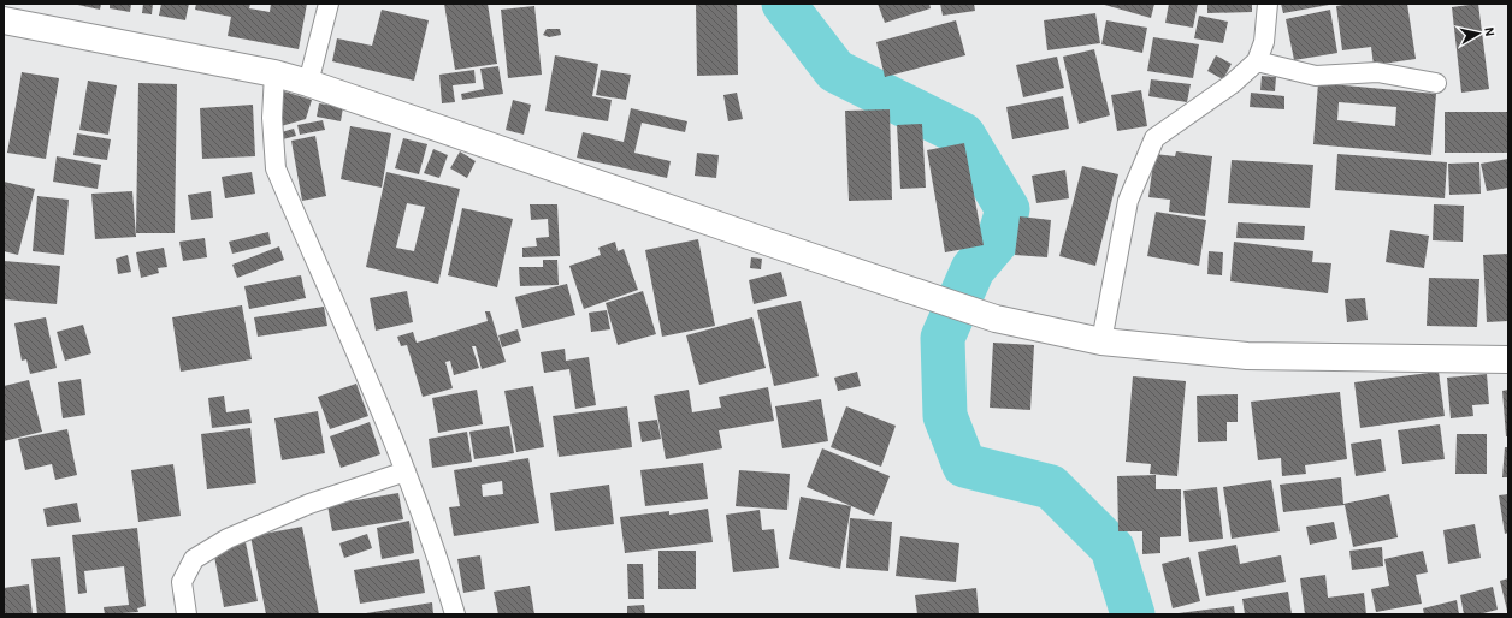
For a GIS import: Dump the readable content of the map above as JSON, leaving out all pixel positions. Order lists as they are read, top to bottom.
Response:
{
  "north": "right"
}
